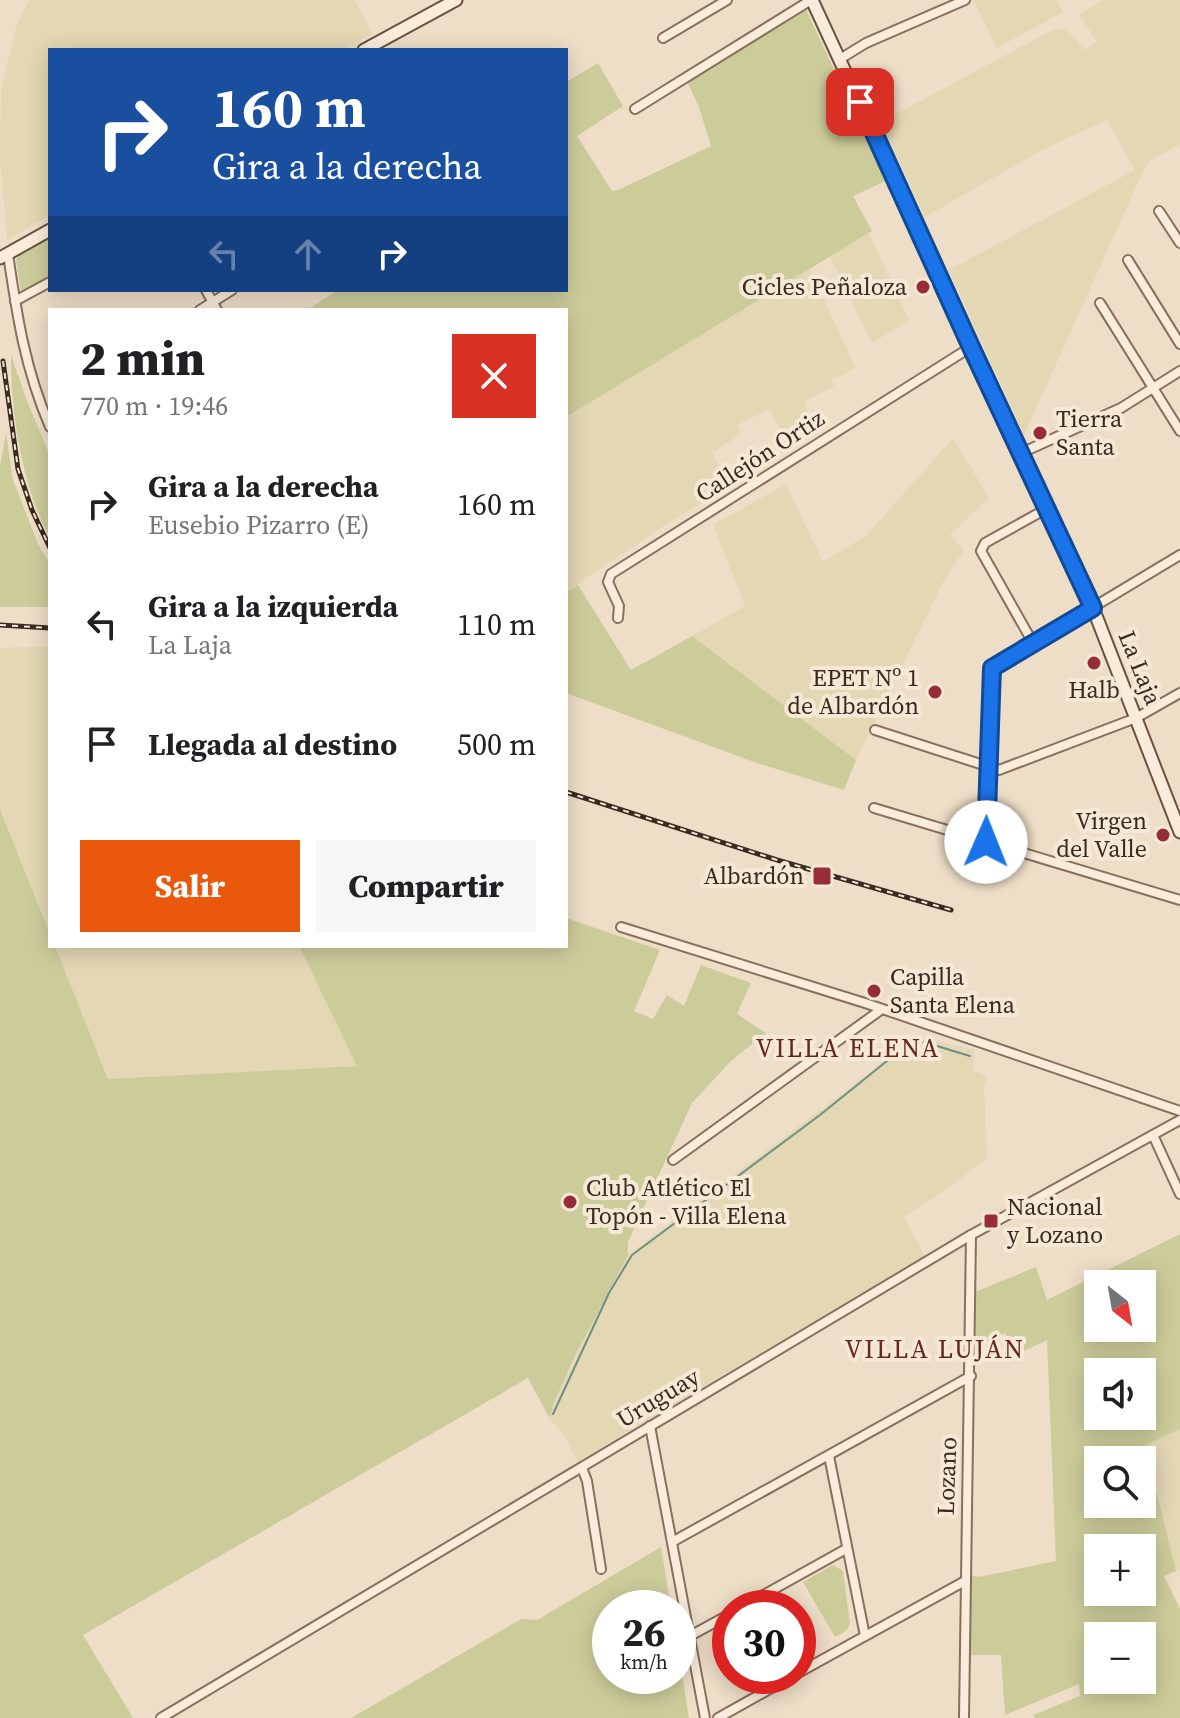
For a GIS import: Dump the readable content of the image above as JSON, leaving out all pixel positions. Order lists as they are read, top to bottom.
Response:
{
  "streets": {
    "main road": ["La Laja"],
    "street": ["Callejón Ortiz", "Uruguay", "Lozano"]
  },
  "crossings": [
    ["Callejón Ortiz", "La Laja"],
    ["Uruguay", "Lozano"]
  ],
  "districts": ["VILLA ELENA", "VILLA LUJÁN"],
  "places": {
    "other": [
      "Cicles Peñaloza",
      "Tierra Santa",
      "Halb",
      "EPET Nº 1 de Albardón",
      "Virgen del Valle",
      "Capilla Santa Elena",
      "Club Atlético El Topón - Villa Elena"
    ],
    "transit": ["Albardón", "Nacional y Lozano"]
  },
  "north": "bottom right",
  "page": {
    "turn": ["160 m", "Gira a la derecha"],
    "heading": ["2 min", "770 m · 19:46"],
    "list": [
      {
        "name": "Gira a la derecha",
        "note": "Eusebio Pizarro (E)",
        "value": "160 m"
      },
      {
        "name": "Gira a la izquierda",
        "note": "La Laja",
        "value": "110 m"
      },
      {
        "name": "Llegada al destino",
        "value": "500 m"
      }
    ],
    "buttons": ["Salir", "Compartir"],
    "map_buttons": ["+", "−"],
    "speed": "26 km/h",
    "limit": "30"
  }
}
